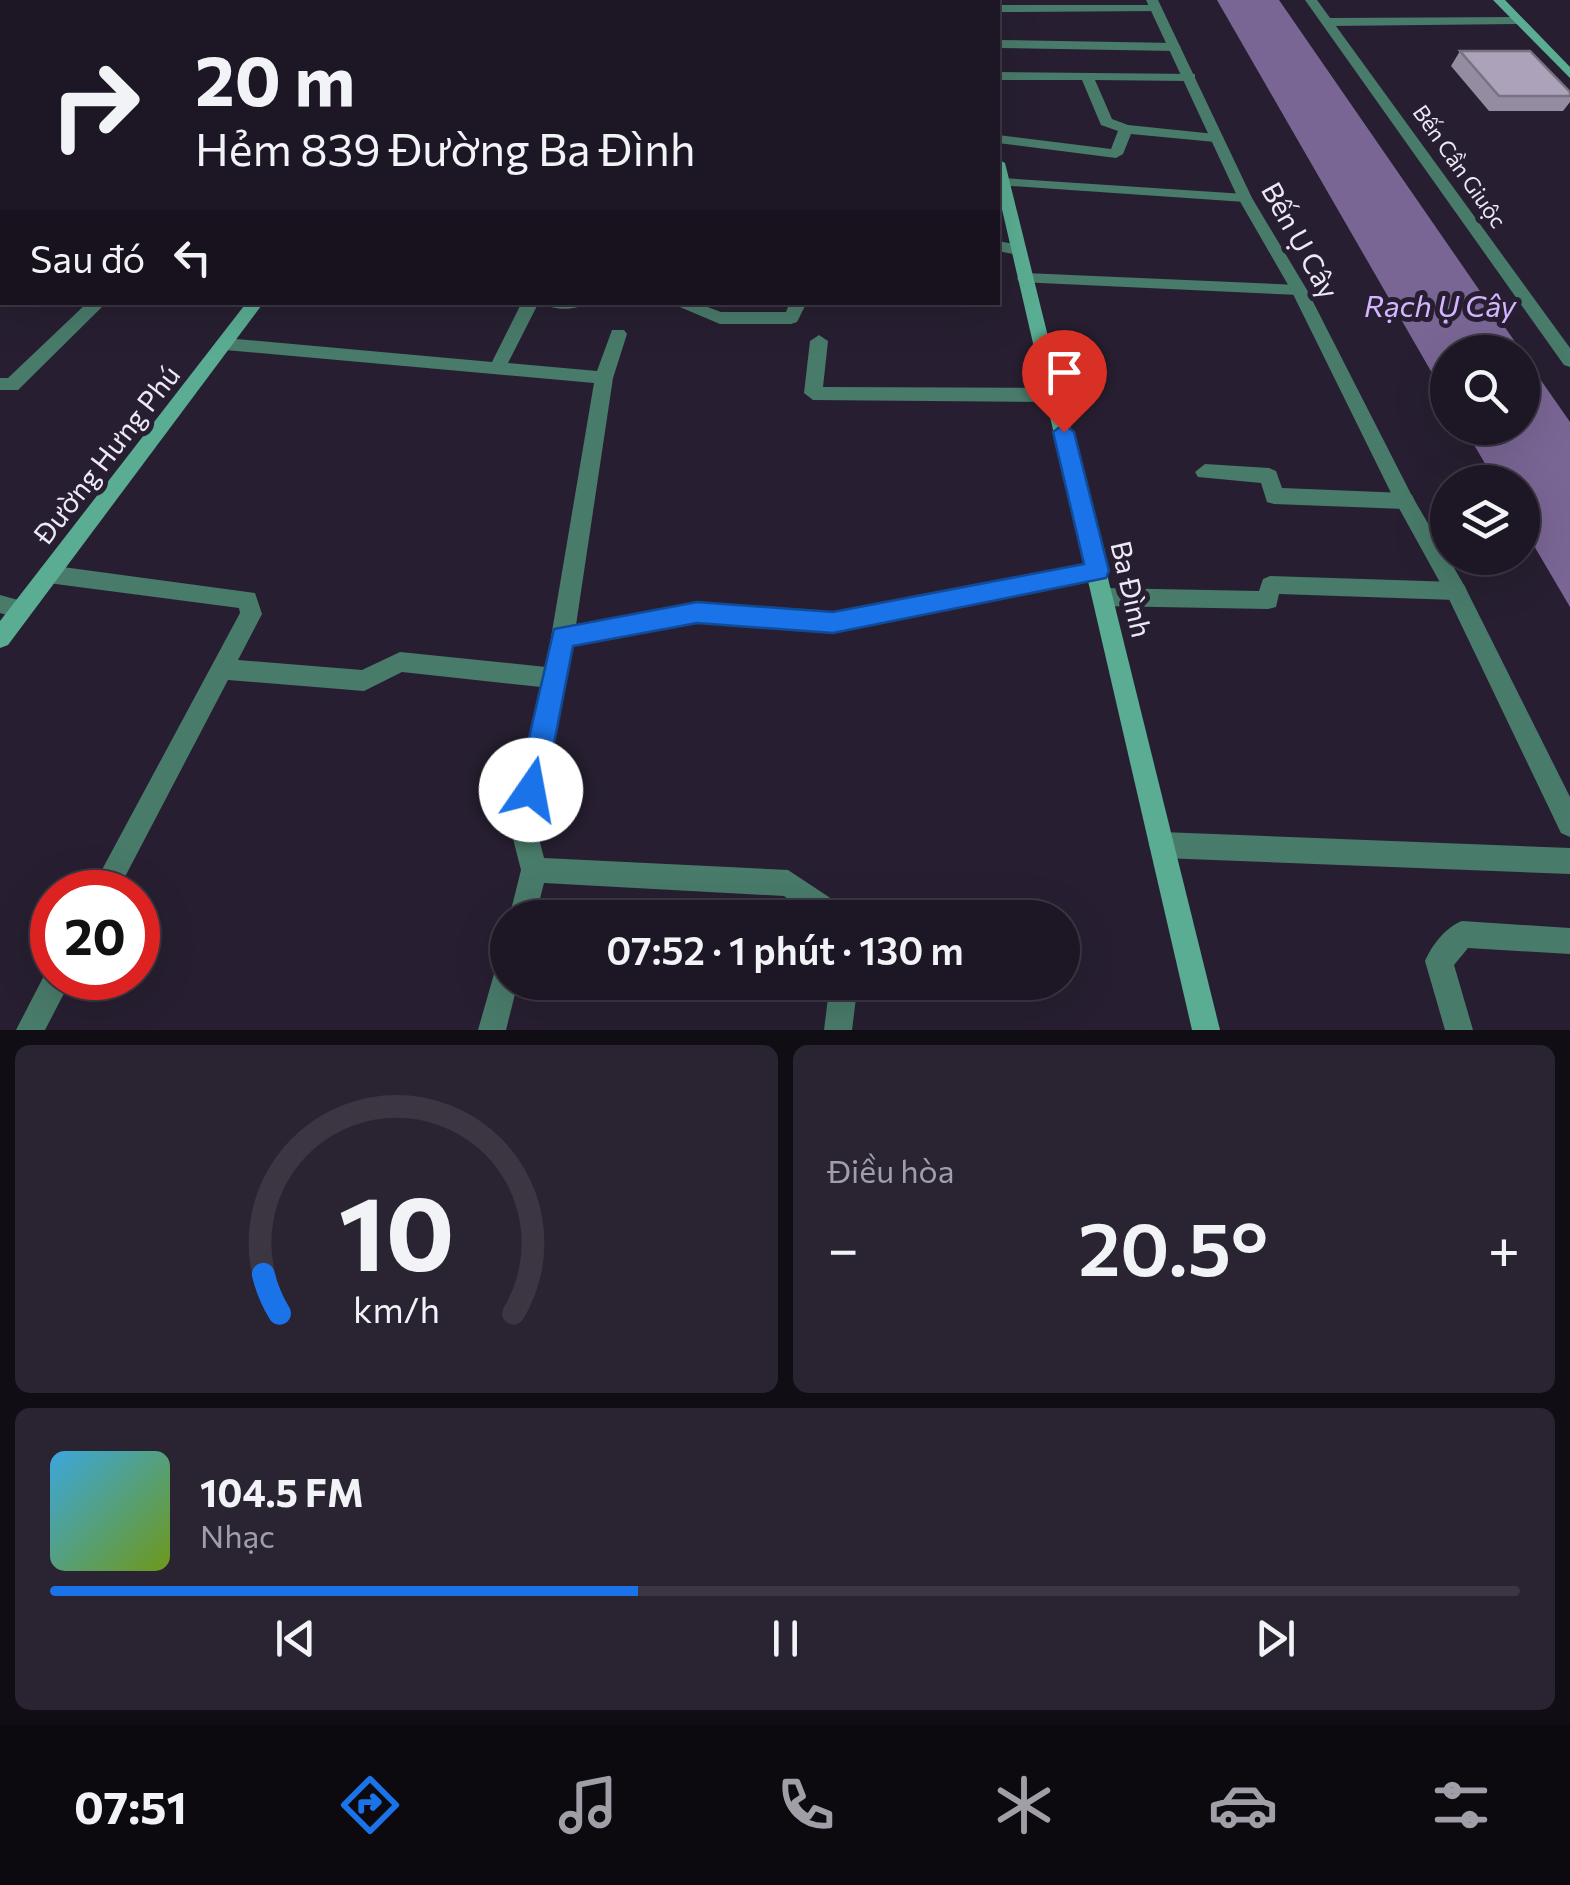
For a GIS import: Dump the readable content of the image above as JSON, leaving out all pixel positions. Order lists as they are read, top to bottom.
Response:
{
  "streets": {
    "street": [
      "Bến Cần Giuộc",
      "Bến Ụ Cây",
      "Đường Hưng Phú",
      "Ba Đình"
    ]
  },
  "water": ["Rạch Ụ Cây"],
  "page": {
    "turn": ["20 m", "Hẻm 839 Đường Ba Đình"],
    "then": "Sau đó",
    "limit": "20",
    "trip": "07:52 · 1 phút · 130 m",
    "tile": "Điều hòa",
    "heat": ["−", "20.5°", "+"],
    "song": ["104.5 FM", "Nhạc"],
    "tabs": "07:51",
    "gauge": ["10", "km/h"]
  }
}
